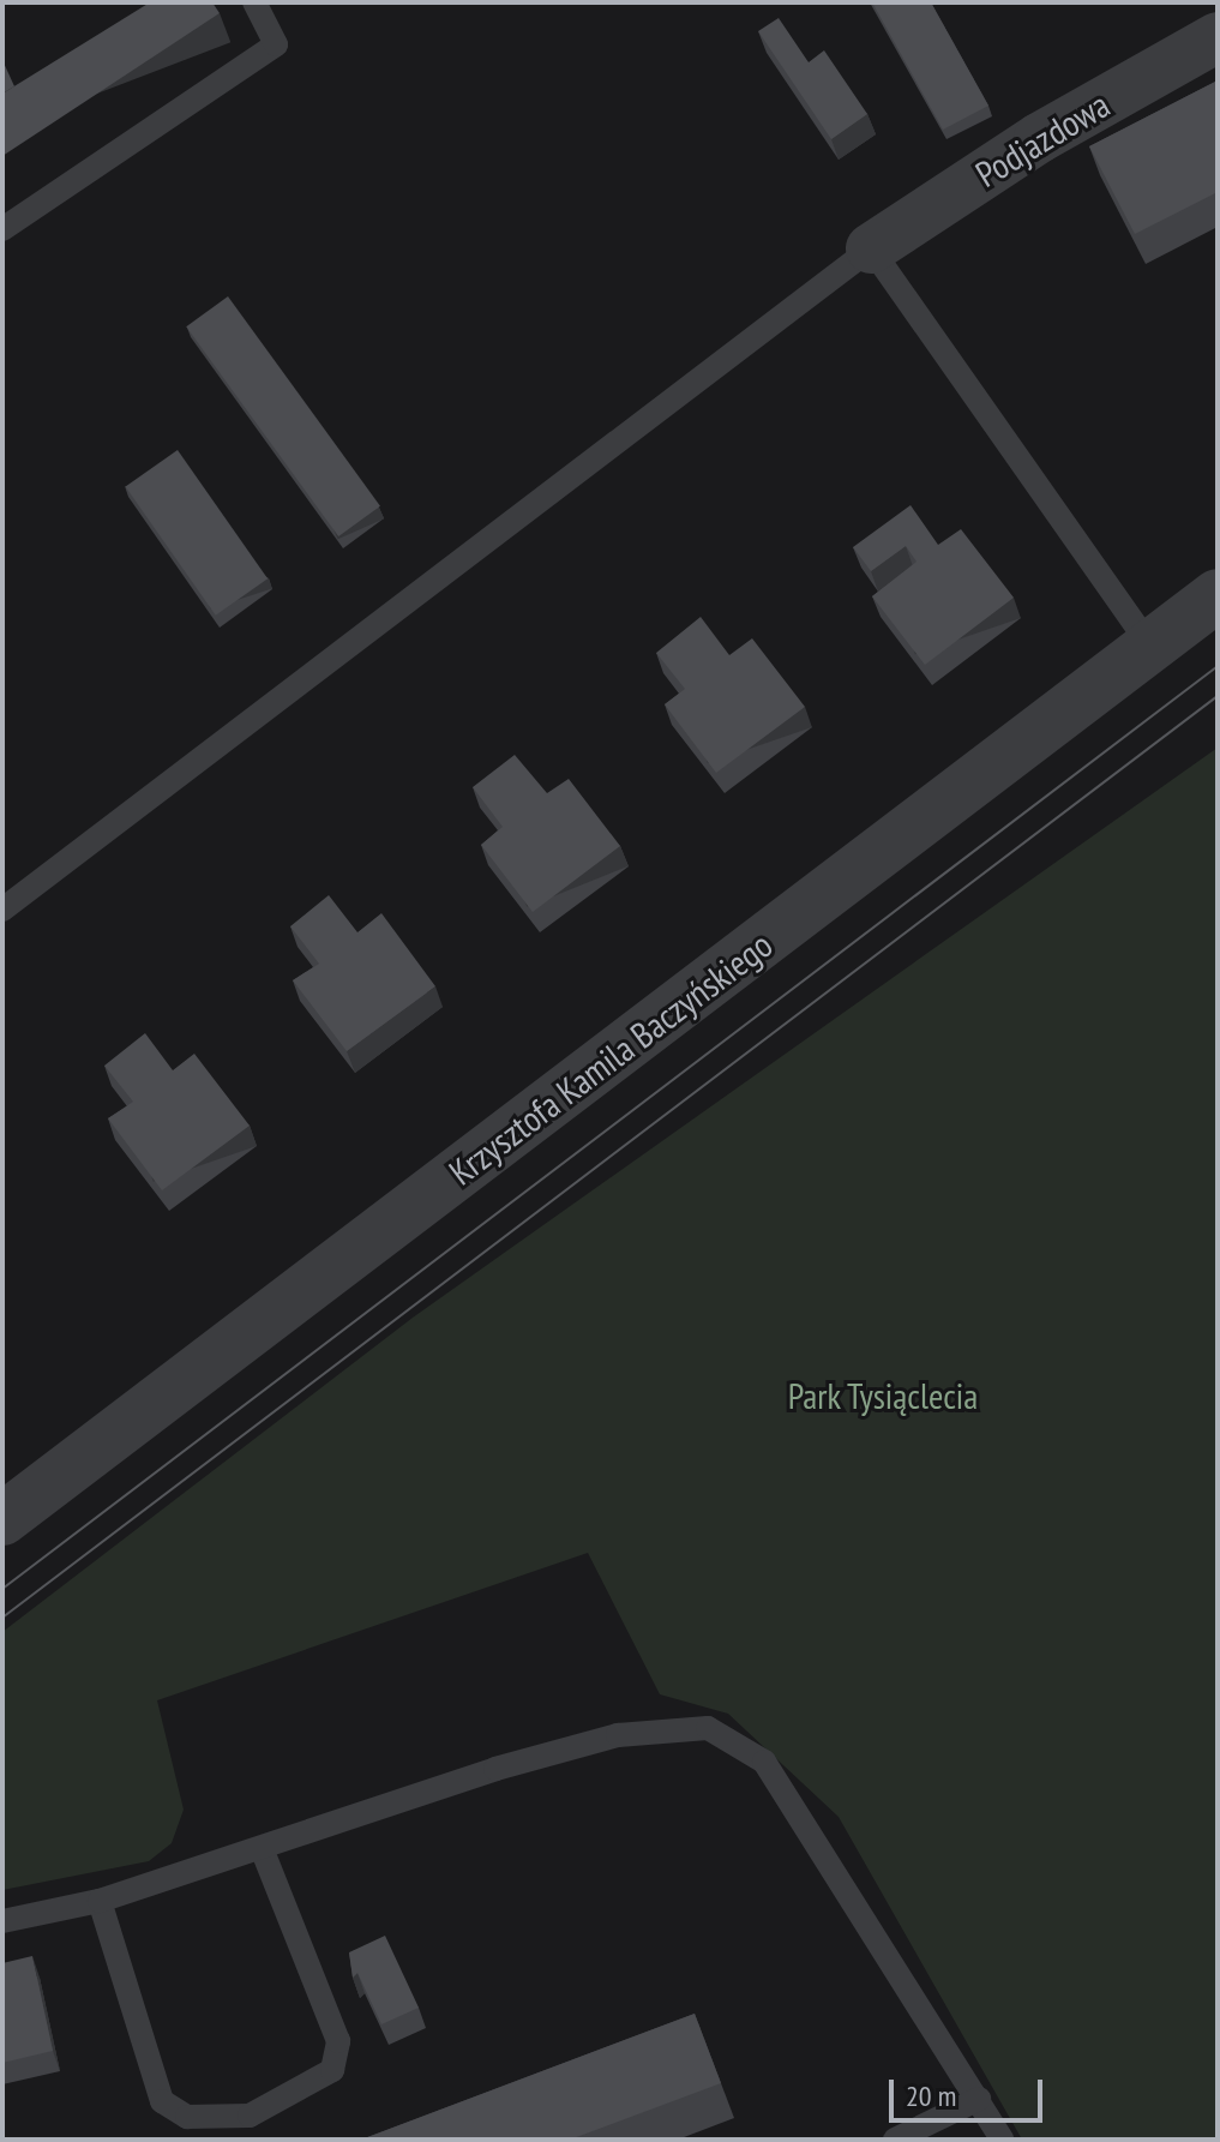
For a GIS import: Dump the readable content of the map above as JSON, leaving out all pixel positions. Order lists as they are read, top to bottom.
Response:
{
  "streets": {
    "street": ["Podjazdowa", "Krzysztofa Kamila Baczyńskiego"]
  },
  "parks": ["Park Tysiąclecia"],
  "scale_bar": "20 m"
}
